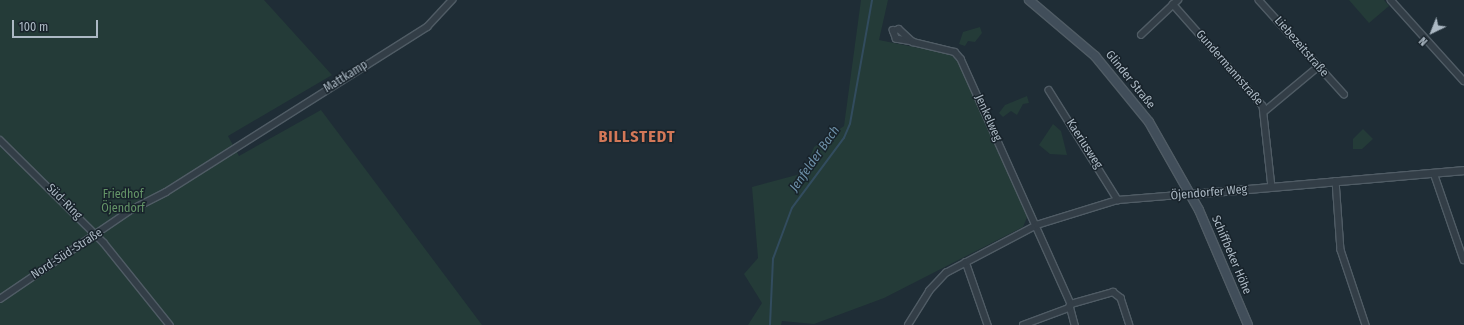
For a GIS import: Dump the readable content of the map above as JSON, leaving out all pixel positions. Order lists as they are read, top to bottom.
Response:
{
  "streets": {
    "main road": ["Glinder Straße", "Schiffbeker Höhe"],
    "street": [
      "Liebezeitstraße",
      "Gundermannstraße",
      "Mattkamp",
      "Jenkelweg",
      "Kaeriusweg",
      "Öjendorfer Weg",
      "Süd-Ring",
      "Nord-Süd-Straße"
    ]
  },
  "crossings": [
    ["Gundermannstraße", "Öjendorfer Weg"],
    ["Mattkamp", "Nord-Süd-Straße"],
    ["Glinder Straße", "Öjendorfer Weg"],
    ["Glinder Straße", "Schiffbeker Höhe"],
    ["Jenkelweg", "Öjendorfer Weg"],
    ["Kaeriusweg", "Öjendorfer Weg"],
    ["Öjendorfer Weg", "Schiffbeker Höhe"],
    ["Süd-Ring", "Nord-Süd-Straße"]
  ],
  "districts": ["BILLSTEDT"],
  "water": ["Jenfelder Bach"],
  "parks": ["Friedhof Öjendorf"],
  "scale_bar": "100 m",
  "north": "bottom left"
}
